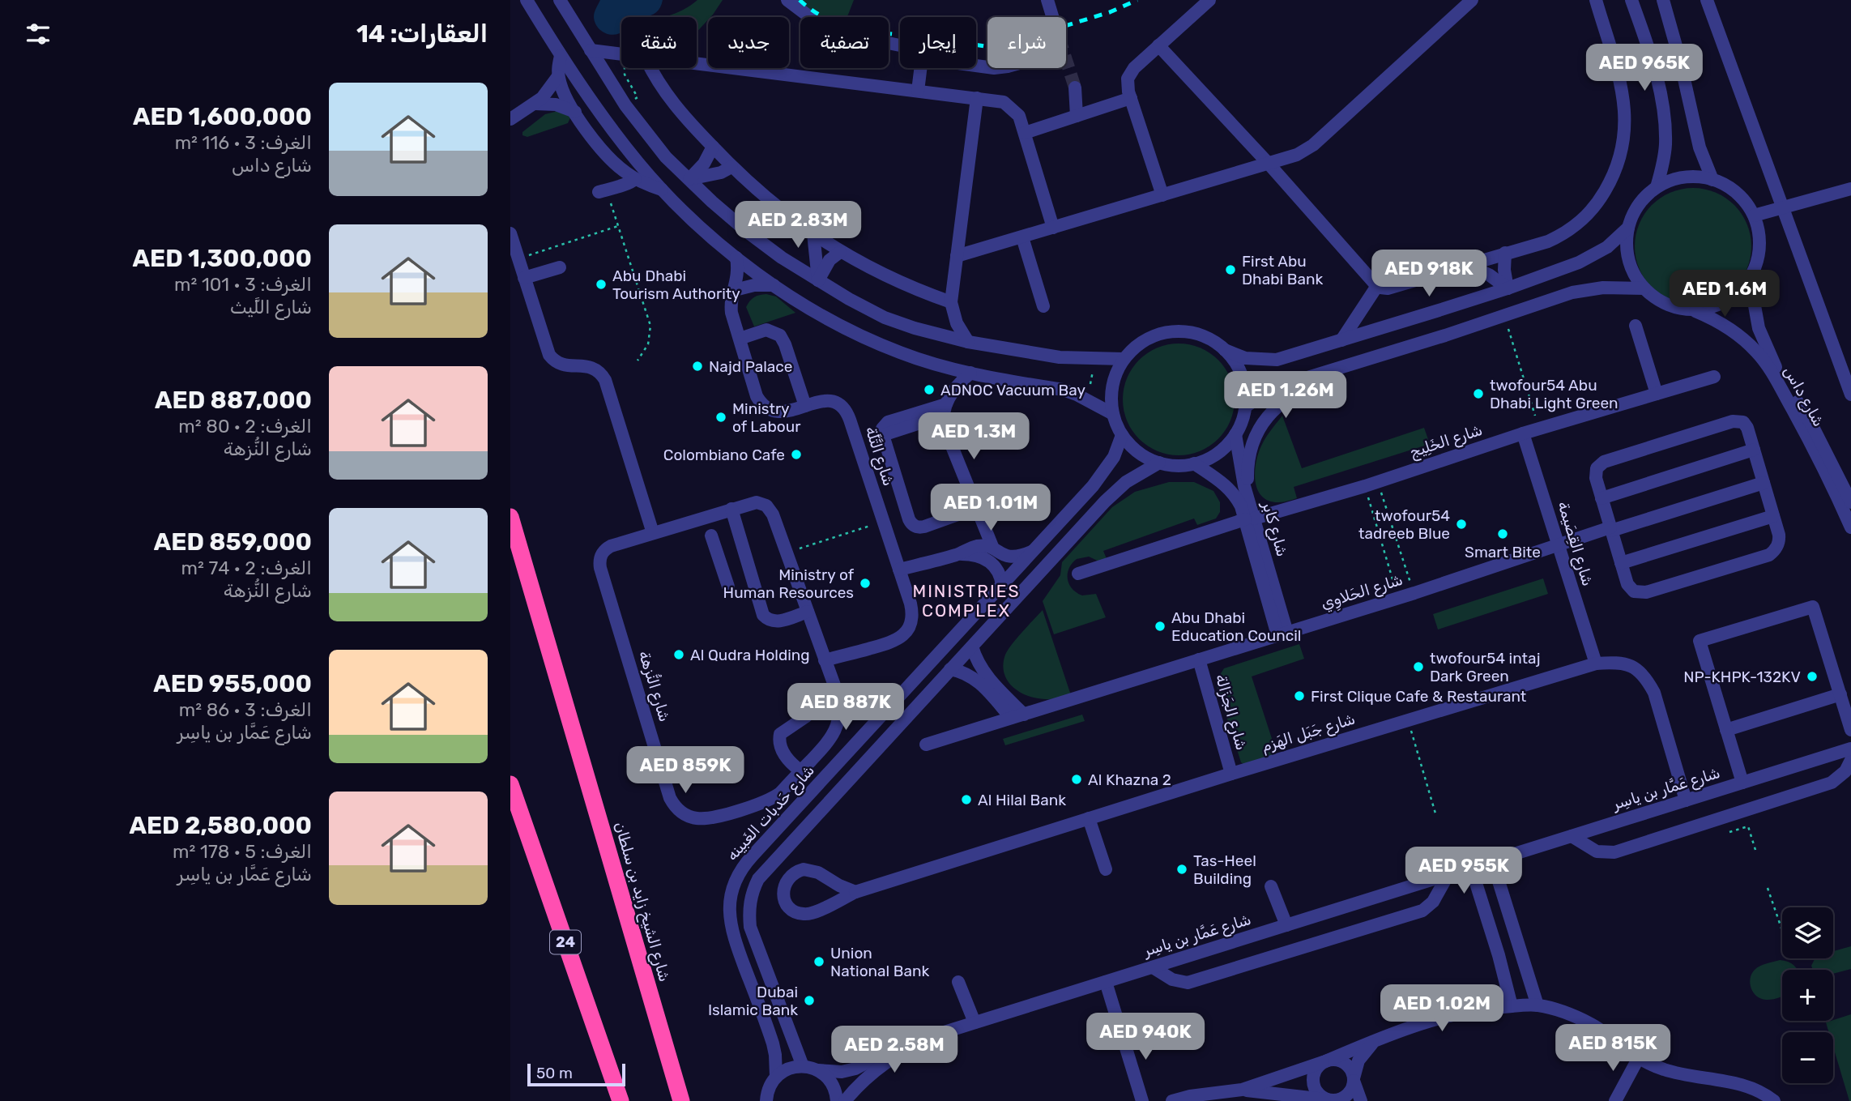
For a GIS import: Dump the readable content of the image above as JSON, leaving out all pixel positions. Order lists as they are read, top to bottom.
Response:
{
  "streets": {
    "highway": ["شارع الشيخ زايد بن سلطان", "24"],
    "street": [
      "شارع داس",
      "شارع الخَلِيج",
      "شارع التَّلَّة",
      "شارع كابر",
      "شارع القِصَيمة",
      "شارع الحَلاوِي",
      "شارع النُّزهة",
      "شارع الجَزَالة",
      "شارع جَبَل الهَزم",
      "شارع عَمَّار بن ياسِر",
      "شارع حَدبات الغَبينه"
    ]
  },
  "crossings": [
    ["شارع الخَلِيج", "شارع كابر"],
    ["شارع الخَلِيج", "شارع القِصَيمة"],
    ["شارع التَّلَّة", "شارع النُّزهة"],
    ["شارع كابر", "شارع الحَلاوِي"],
    ["شارع كابر", "شارع حَدبات الغَبينه"],
    ["شارع القِصَيمة", "شارع الحَلاوِي"],
    ["شارع القِصَيمة", "شارع جَبَل الهَزم"],
    ["شارع الحَلاوِي", "شارع الجَزَالة"],
    ["شارع الجَزَالة", "شارع جَبَل الهَزم"],
    ["شارع جَبَل الهَزم", "شارع عَمَّار بن ياسِر"]
  ],
  "districts": ["MINISTRIES COMPLEX"],
  "places": [
    "First Abu Dhabi Bank",
    "Abu Dhabi Tourism Authority",
    "Najd Palace",
    "ADNOC Vacuum Bay",
    "twofour54 Abu Dhabi Light Green",
    "Ministry of Labour",
    "Colombiano Cafe",
    "twofour54 tadreeb Blue",
    "Smart Bite",
    "Ministry of Human Resources",
    "Abu Dhabi Education Council",
    "Al Qudra Holding",
    "twofour54 intaj Dark Green",
    "NP-KHPK-132KV",
    "First Clique Cafe & Restaurant",
    "Al Khazna 2",
    "Al Hilal Bank",
    "Tas-Heel Building",
    "Union National Bank",
    "Dubai Islamic Bank"
  ],
  "scale_bar": "50 m",
  "page": {
    "heading": "العقارات: 14",
    "chip": [
      "شراء",
      "إيجار",
      "تصفية",
      "جديد",
      "شقة"
    ],
    "price": [
      "AED 965K",
      "AED 2.83M",
      "AED 918K",
      "AED 1.6M",
      "AED 1.26M",
      "AED 1.3M",
      "AED 1.01M",
      "AED 887K",
      "AED 859K",
      "AED 955K",
      "AED 1.02M",
      "AED 940K",
      "AED 815K",
      "AED 2.58M"
    ],
    "list": [
      {
        "name": "AED 1,600,000",
        "note": "الغرف: 3 · 116 m² · شارع داس"
      },
      {
        "name": "AED 1,300,000",
        "note": "الغرف: 3 · 101 m² · شارع اللَّيث"
      },
      {
        "name": "AED 887,000",
        "note": "الغرف: 2 · 80 m² · شارع النُّزهة"
      },
      {
        "name": "AED 859,000",
        "note": "الغرف: 2 · 74 m² · شارع النُّزهة"
      },
      {
        "name": "AED 955,000",
        "note": "الغرف: 3 · 86 m² · شارع عَمَّار بن ياسِر"
      },
      {
        "name": "AED 2,580,000",
        "note": "الغرف: 5 · 178 m² · شارع عَمَّار بن ياسِر"
      }
    ],
    "map_buttons": ["+", "−"],
    "scale": "50 m"
  }
}
